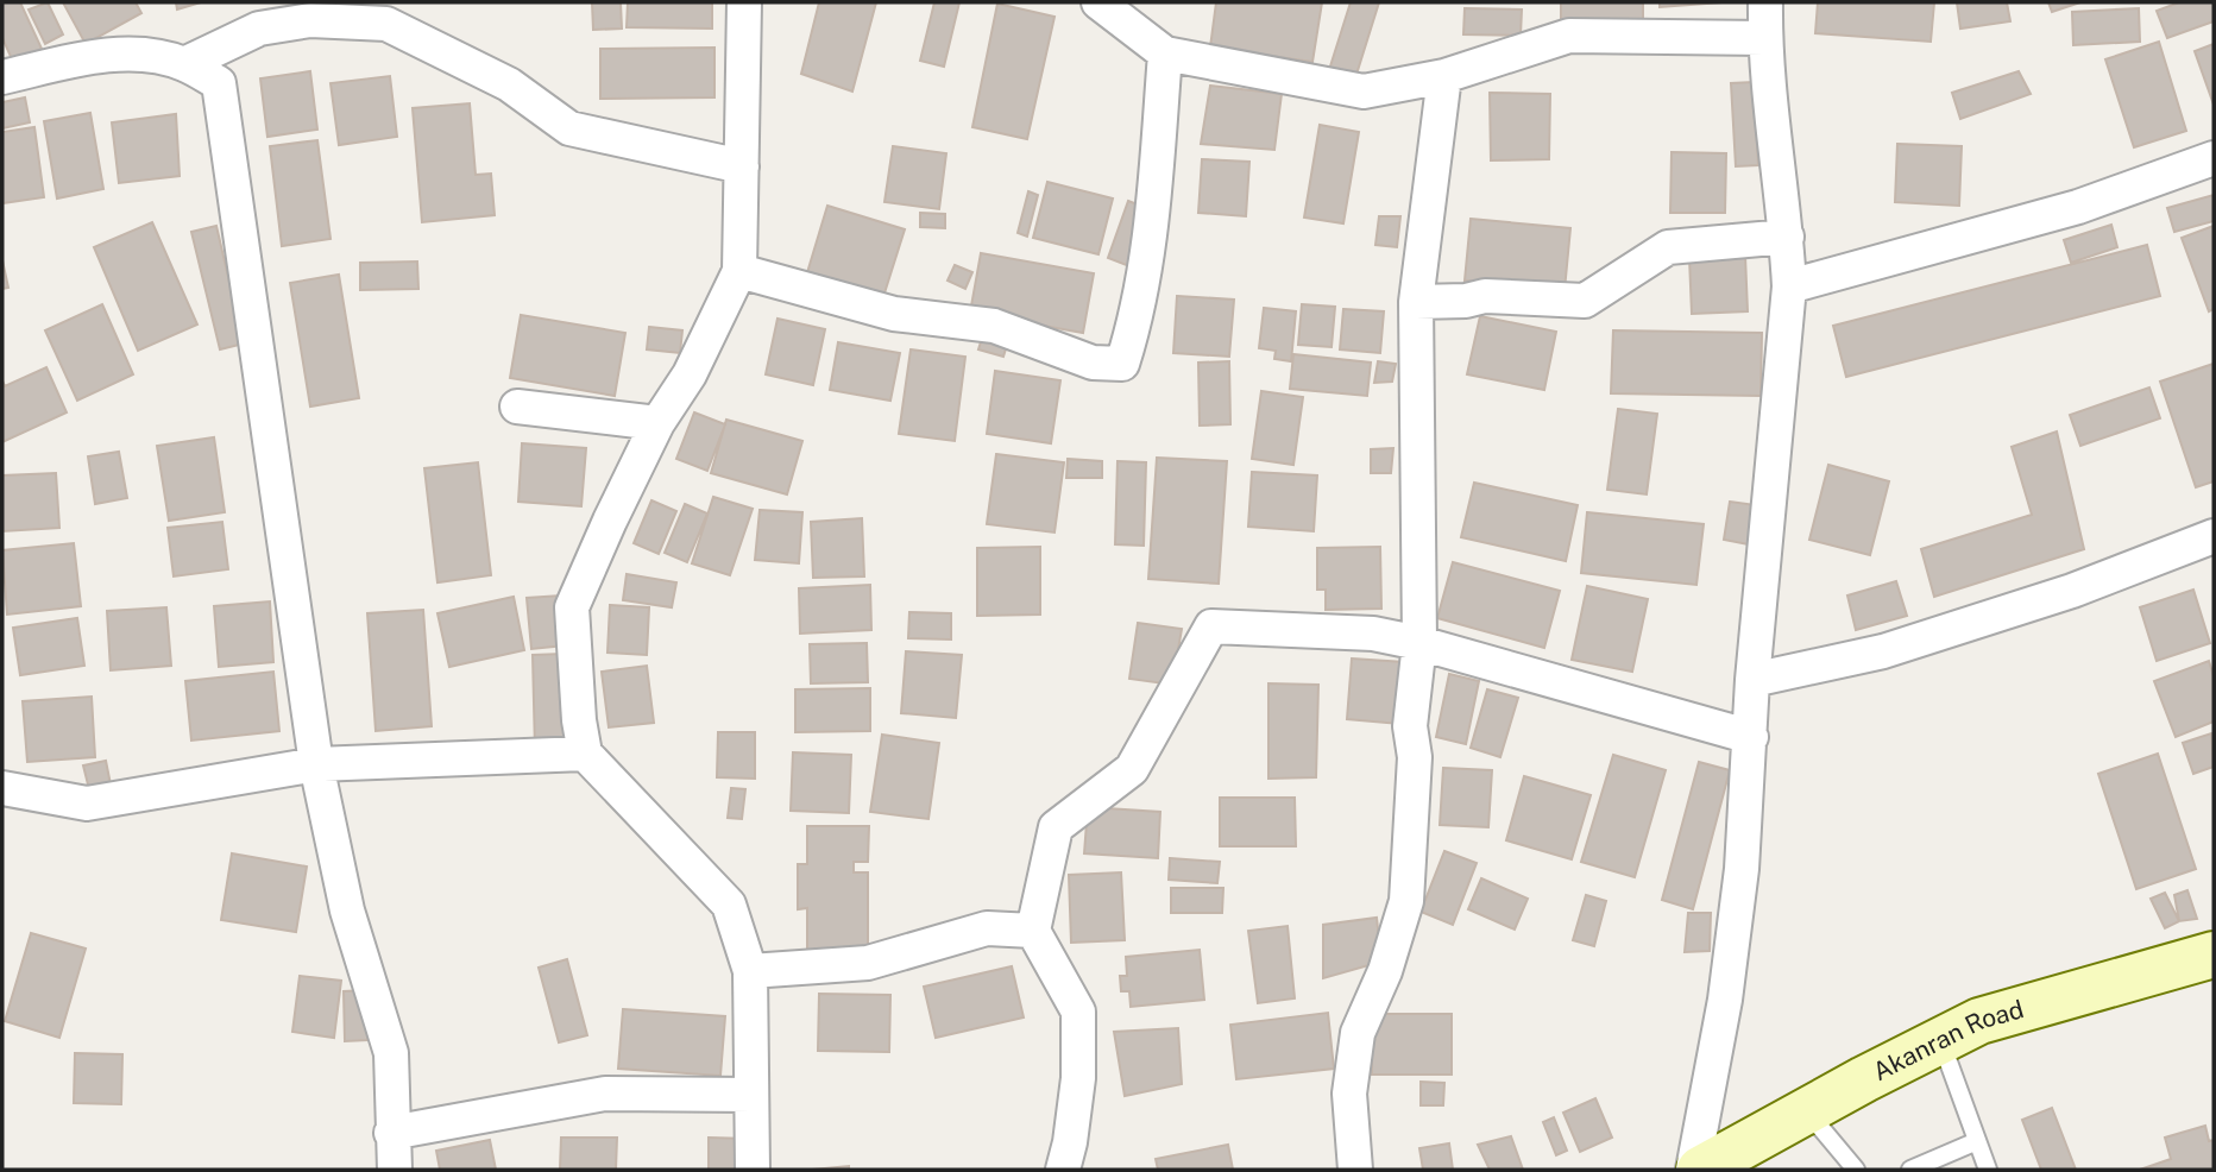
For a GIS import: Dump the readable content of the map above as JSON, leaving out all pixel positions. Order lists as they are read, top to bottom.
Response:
{
  "streets": {
    "main road": ["Akanran Road"]
  }
}
